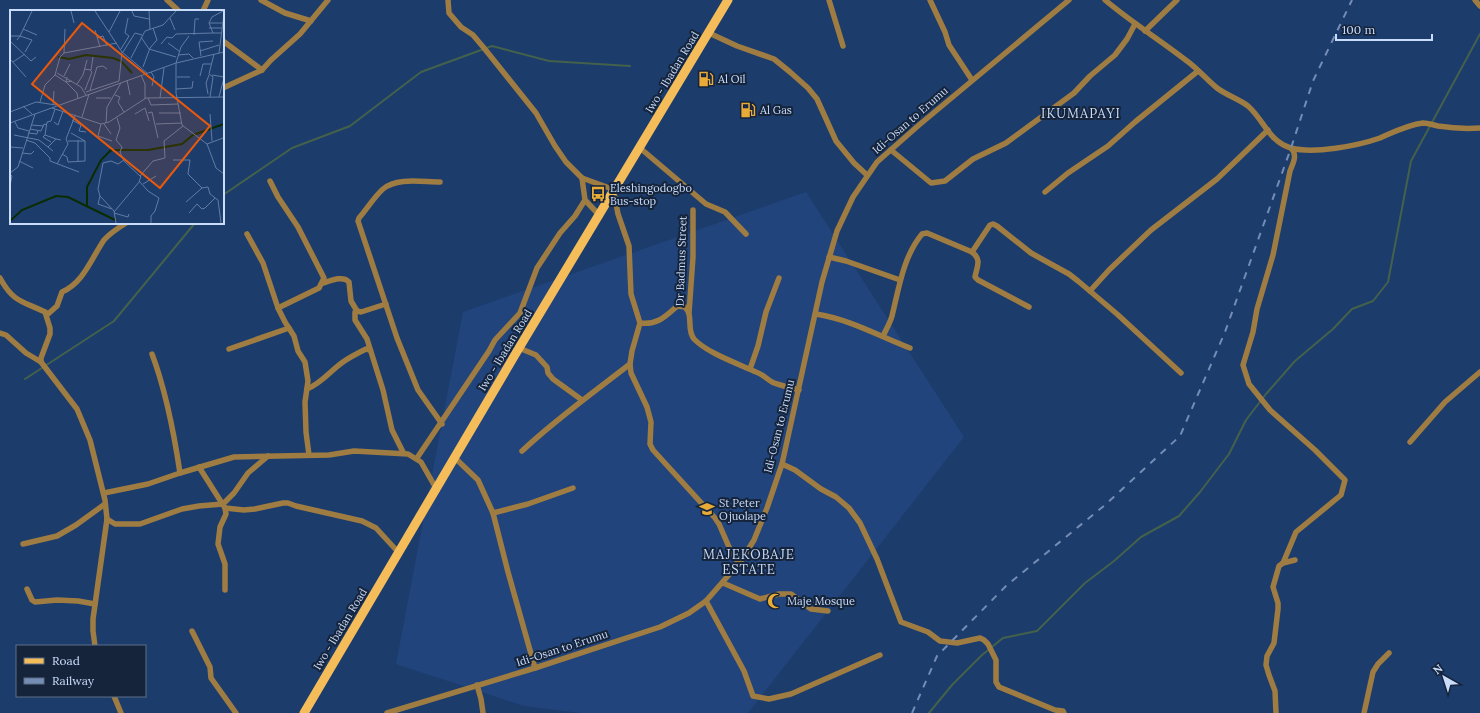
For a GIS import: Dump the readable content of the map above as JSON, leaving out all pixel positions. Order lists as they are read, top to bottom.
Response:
{
  "streets": {
    "main road": ["Iwo - Ibadan Road"],
    "street": ["Idi-Osan to Erumu", "Dr Badmus Street"]
  },
  "crossings": [
    ["Idi-Osan to Erumu", "Dr Badmus Street"]
  ],
  "districts": ["IKUMAPAYI", "MAJEKOBAJE ESTATE"],
  "places": {
    "fuel station": ["Al Oil", "Al Gas"],
    "bus stop": ["Eleshingodogbo Bus-stop"],
    "school or university": ["St Peter Ojuolape"],
    "mosque": ["Maje Mosque"]
  },
  "legend": ["Road", "Railway"],
  "scale_bar": "100 m",
  "north": "top left"
}
